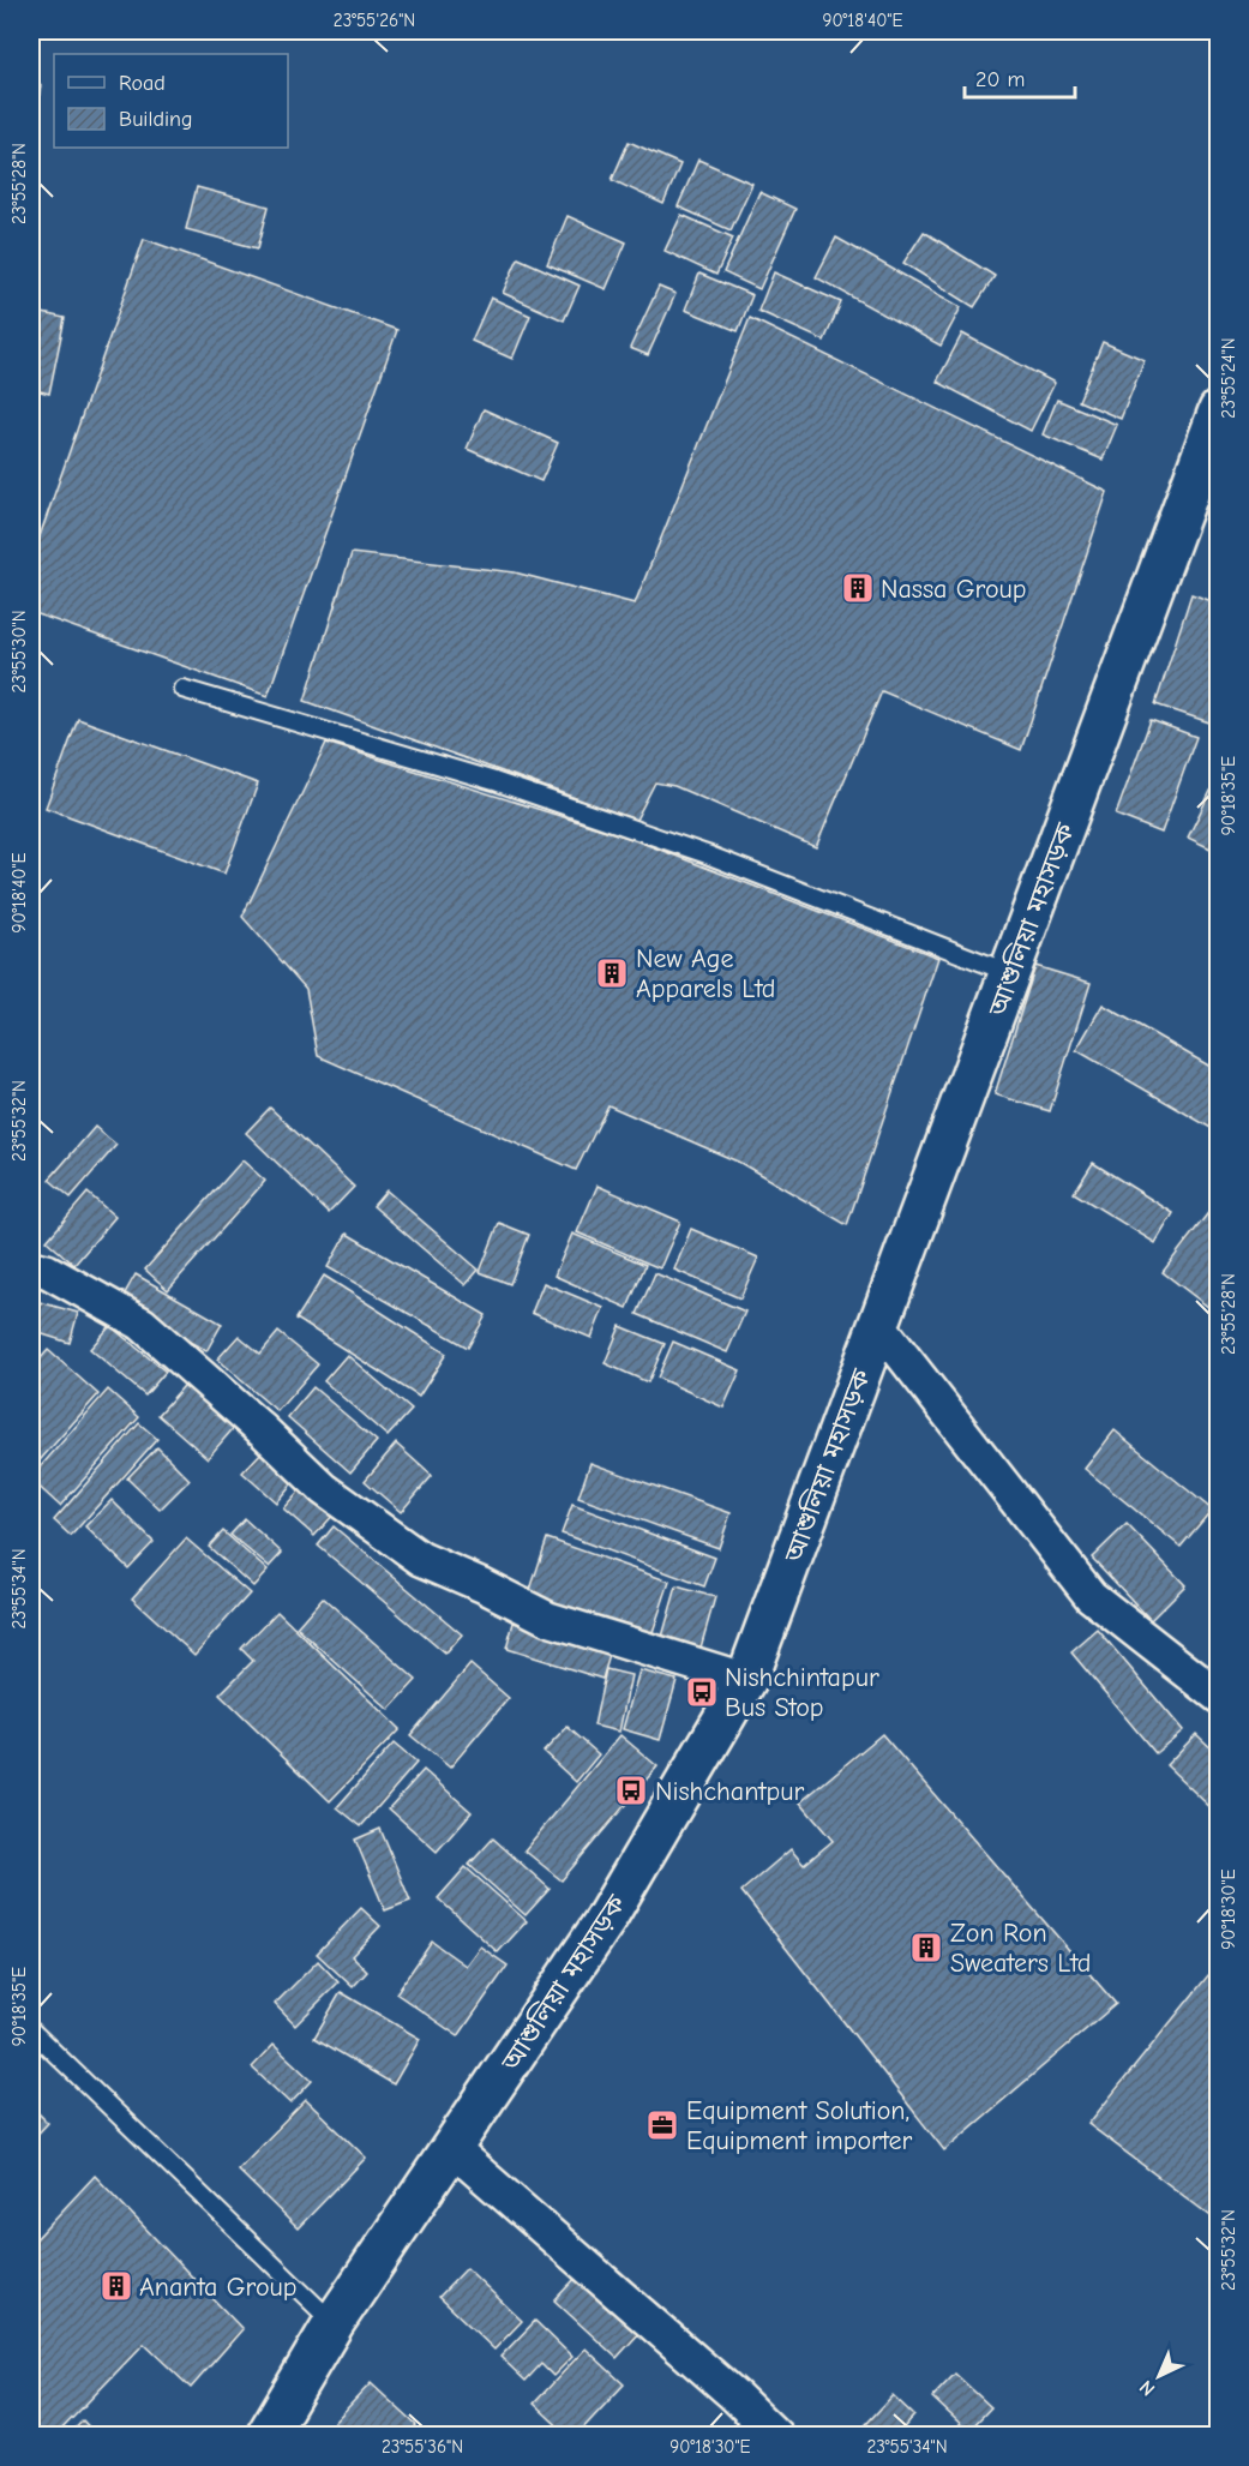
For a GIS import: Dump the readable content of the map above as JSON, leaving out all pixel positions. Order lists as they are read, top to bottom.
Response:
{
  "streets": {
    "highway": ["আশুলিয়া মহাসড়ক"]
  },
  "places": {
    "building": [
      "Nassa Group",
      "New Age Apparels Ltd",
      "Zon Ron Sweaters Ltd",
      "Ananta Group"
    ],
    "bus stop": ["Nishchintapur Bus Stop", "Nishchantpur"],
    "office": ["Equipment Solution, Equipment importer"]
  },
  "legend": ["Road", "Building"],
  "scale_bar": "20 m",
  "north": "bottom left",
  "coordinates": [
    "23°55'26\"N",
    "90°18'40\"E",
    "23°55'28\"N",
    "23°55'24\"N",
    "23°55'30\"N",
    "90°18'35\"E",
    "23°55'32\"N",
    "23°55'34\"N",
    "90°18'30\"E",
    "23°55'36\"N"
  ]
}
